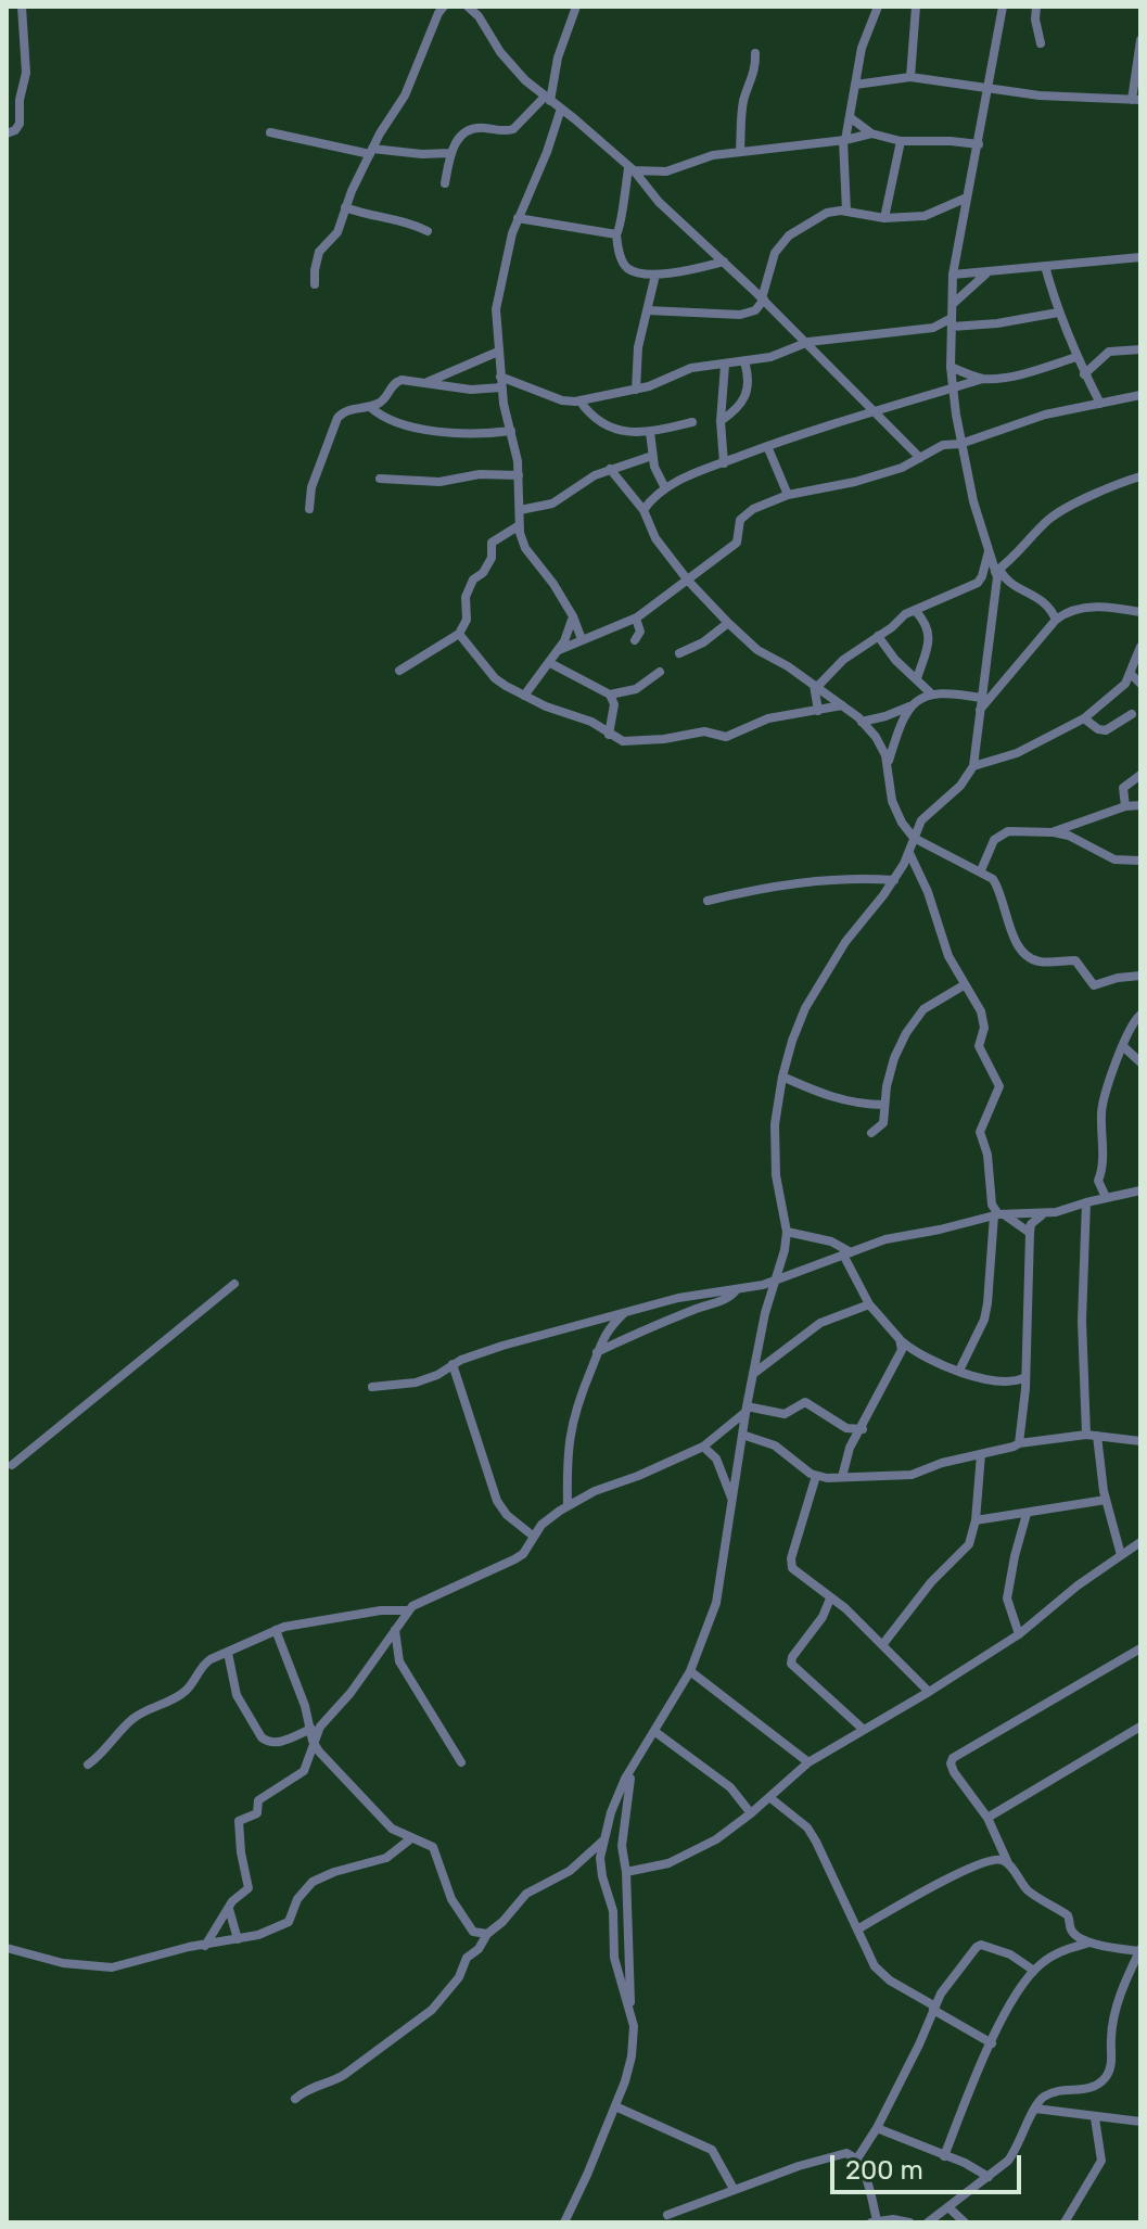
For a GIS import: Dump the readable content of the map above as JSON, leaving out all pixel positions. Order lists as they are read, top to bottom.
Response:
{
  "scale_bar": "200 m"
}
